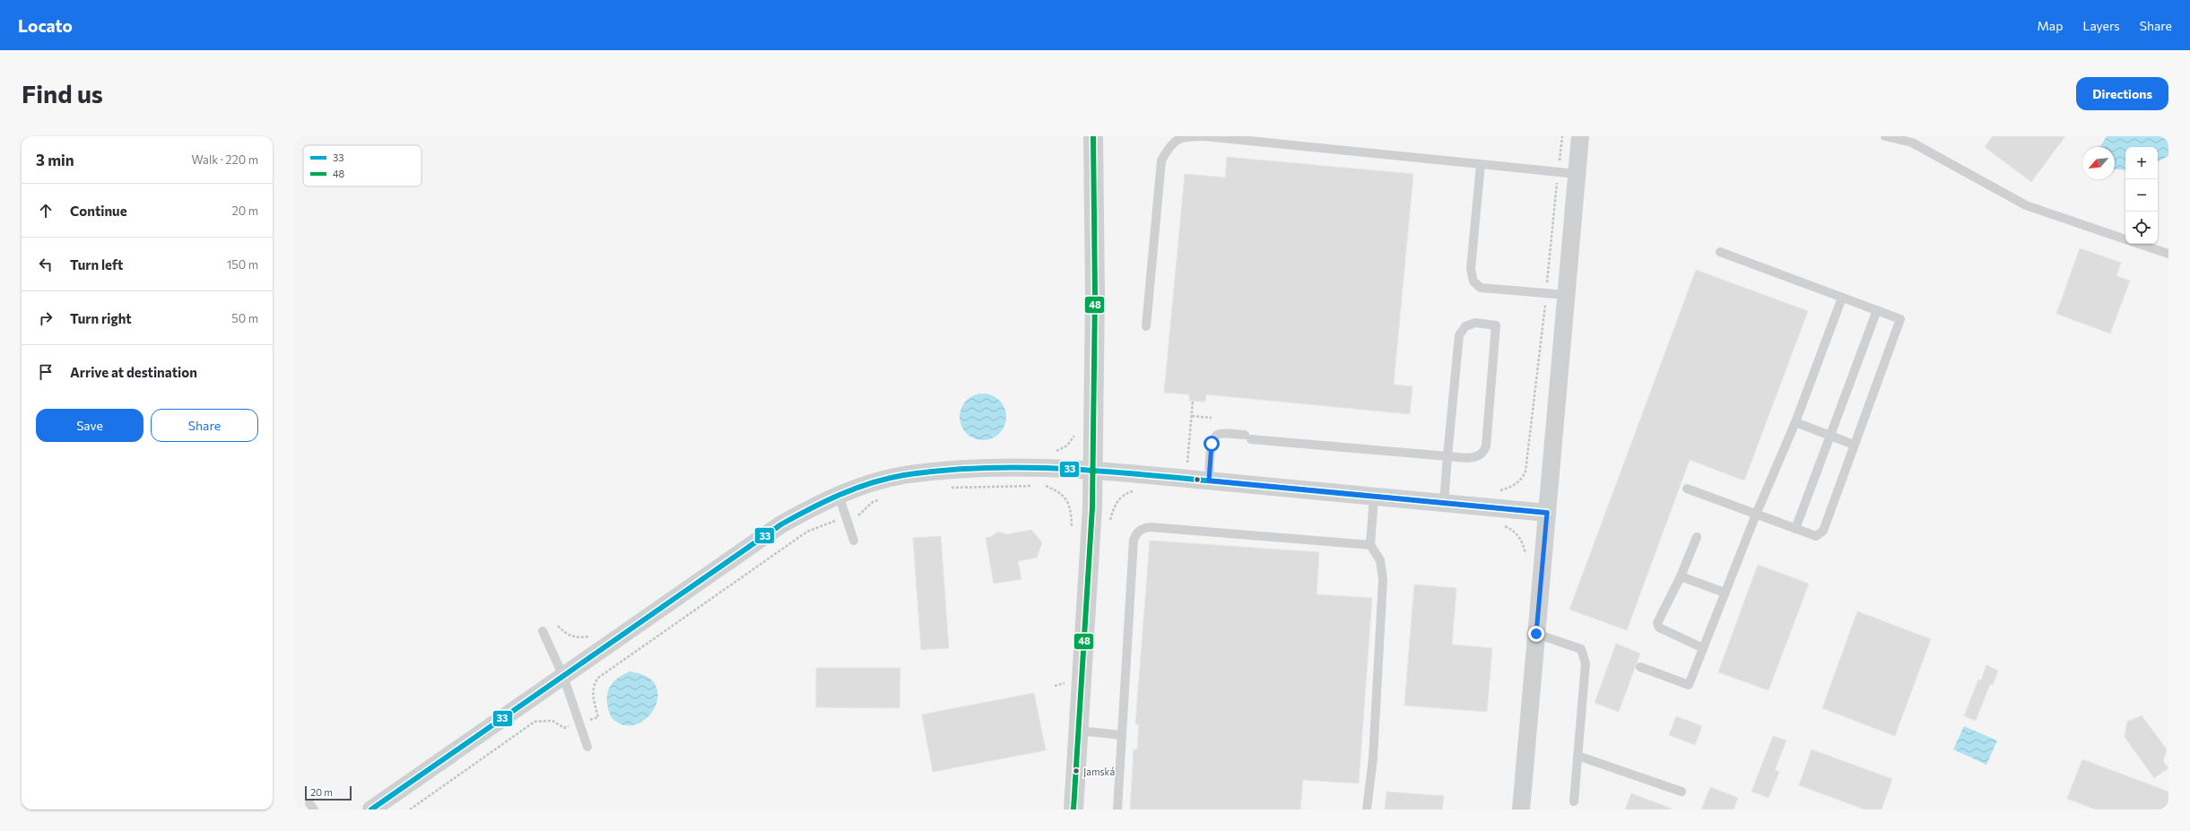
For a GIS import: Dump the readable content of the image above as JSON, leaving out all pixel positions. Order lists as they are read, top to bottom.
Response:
{
  "places": ["Jamská"],
  "lines": ["transit line 48", "transit line 33"],
  "legend": ["33", "48"],
  "scale_bar": "20 m",
  "north": "bottom left",
  "page": {
    "header": "Locato",
    "nav": ["Map", "Layers", "Share"],
    "buttons": [
      "Directions",
      ["Save", "Share"]
    ],
    "title": "Find us",
    "heading": ["3 min", "Walk · 220 m"],
    "map_buttons": ["+", "−"],
    "list": [
      ["Continue", "20 m"],
      ["Turn left", "150 m"],
      ["Turn right", "50 m"],
      "Arrive at destination"
    ],
    "scale": "20 m"
  }
}
